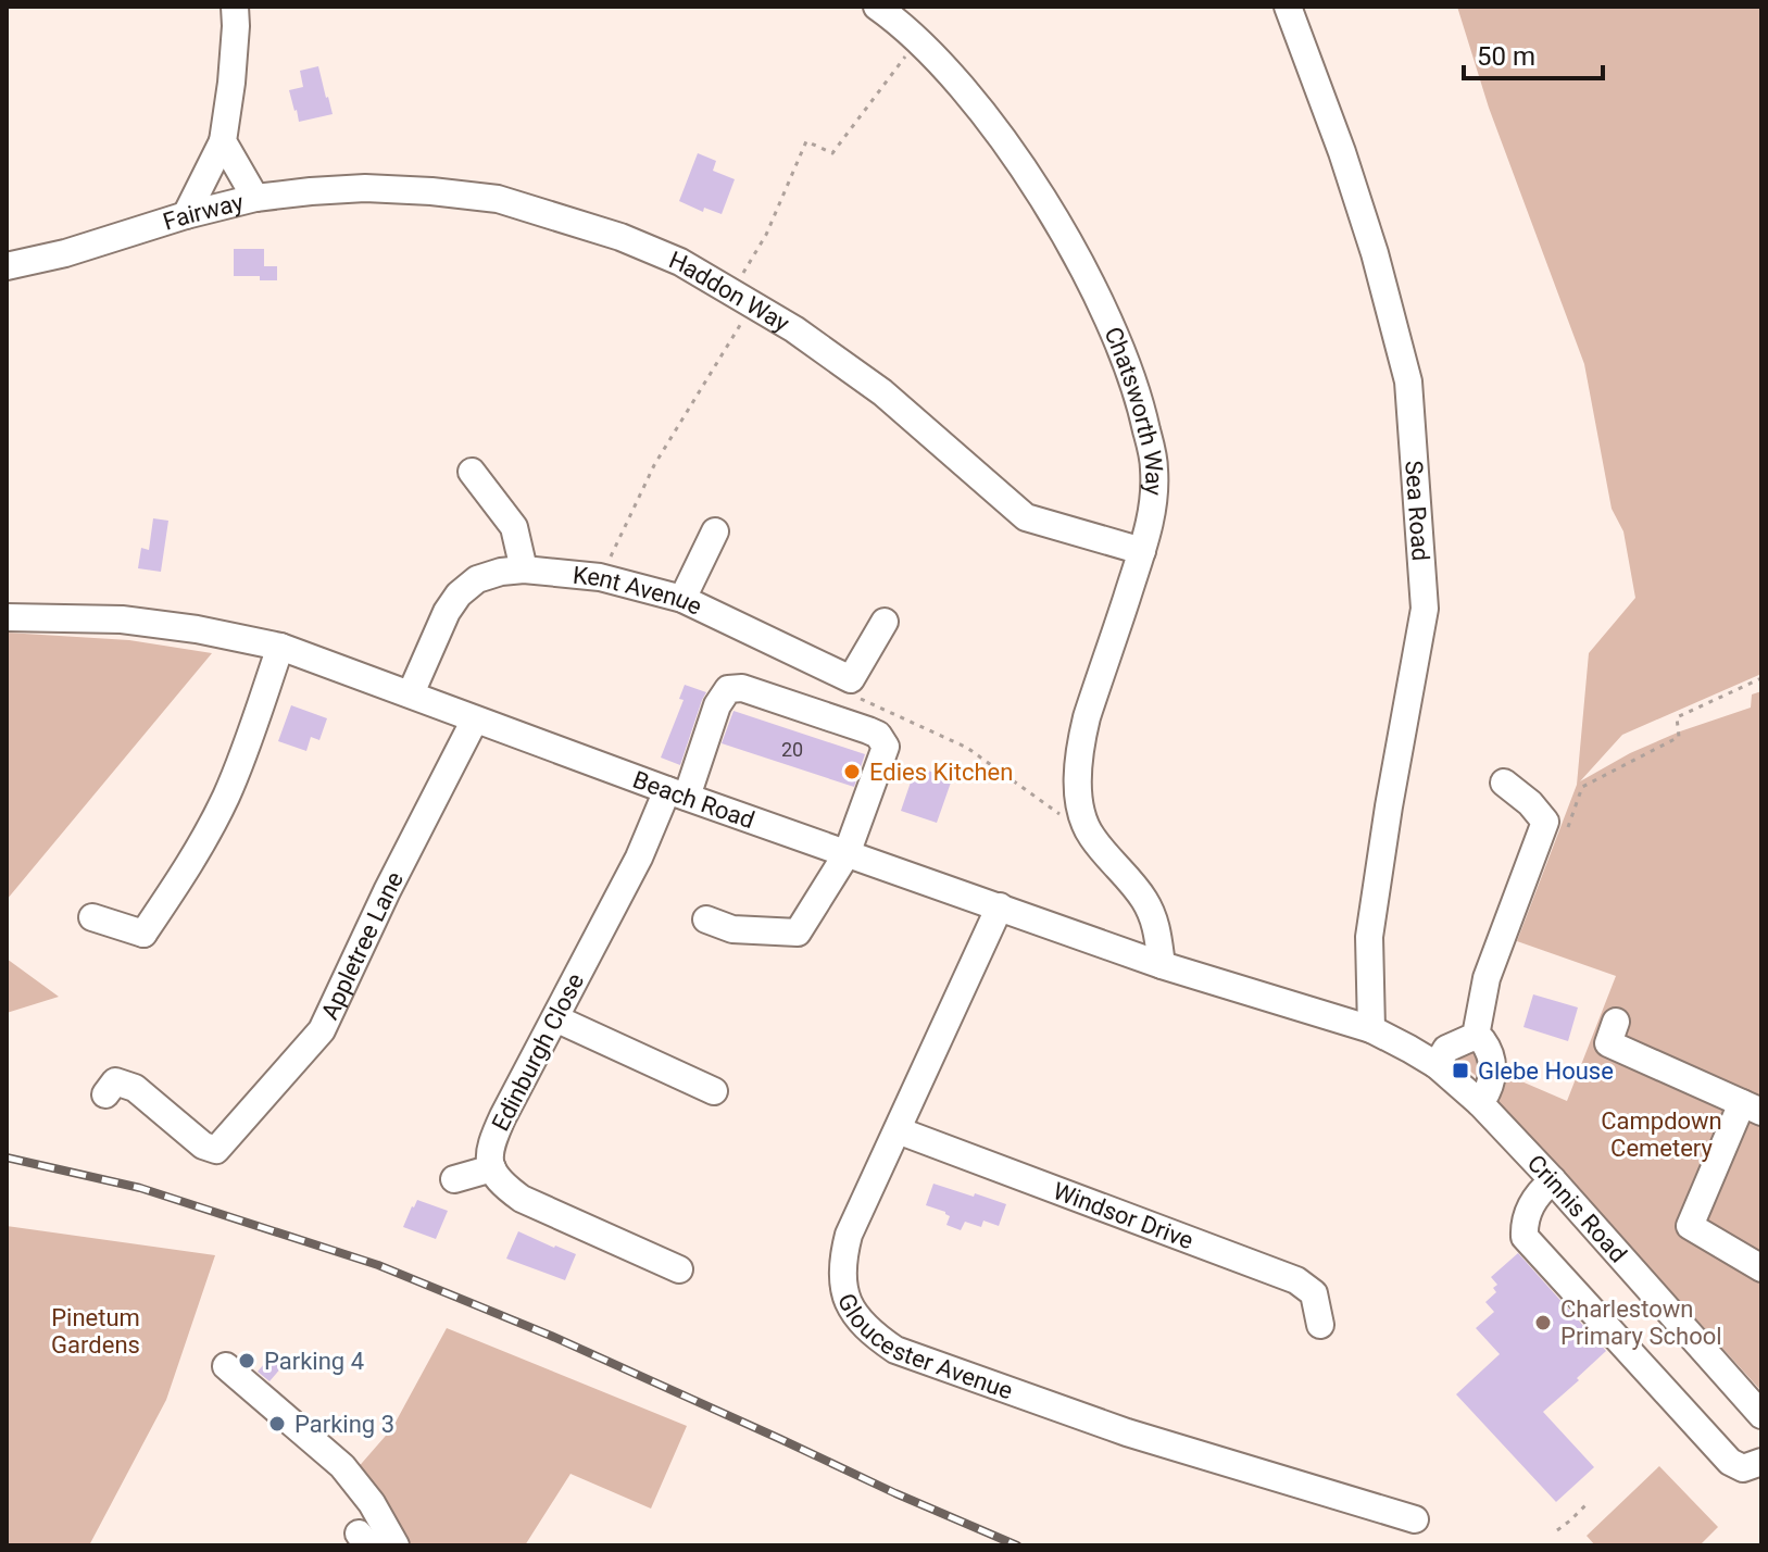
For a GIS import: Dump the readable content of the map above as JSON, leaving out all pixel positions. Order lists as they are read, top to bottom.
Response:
{
  "streets": {
    "street": [
      "Fairway",
      "Haddon Way",
      "Chatsworth Way",
      "Sea Road",
      "Kent Avenue",
      "Beach Road",
      "Appletree Lane",
      "Edinburgh Close",
      "Crinnis Road",
      "Windsor Drive",
      "Gloucester Avenue"
    ]
  },
  "crossings": [
    ["Fairway", "Haddon Way"],
    ["Haddon Way", "Chatsworth Way"],
    ["Chatsworth Way", "Beach Road"],
    ["Sea Road", "Beach Road"],
    ["Sea Road", "Crinnis Road"],
    ["Kent Avenue", "Beach Road"],
    ["Beach Road", "Appletree Lane"],
    ["Beach Road", "Edinburgh Close"],
    ["Beach Road", "Crinnis Road"],
    ["Beach Road", "Gloucester Avenue"],
    ["Windsor Drive", "Gloucester Avenue"]
  ],
  "parks": ["Campdown Cemetery", "Pinetum Gardens"],
  "places": {
    "other": [
      "Edies Kitchen",
      "Charlestown Primary School",
      "Parking 4",
      "Parking 3"
    ],
    "transit": ["Glebe House"]
  },
  "house_numbers": ["20"],
  "scale_bar": "50 m"
}
